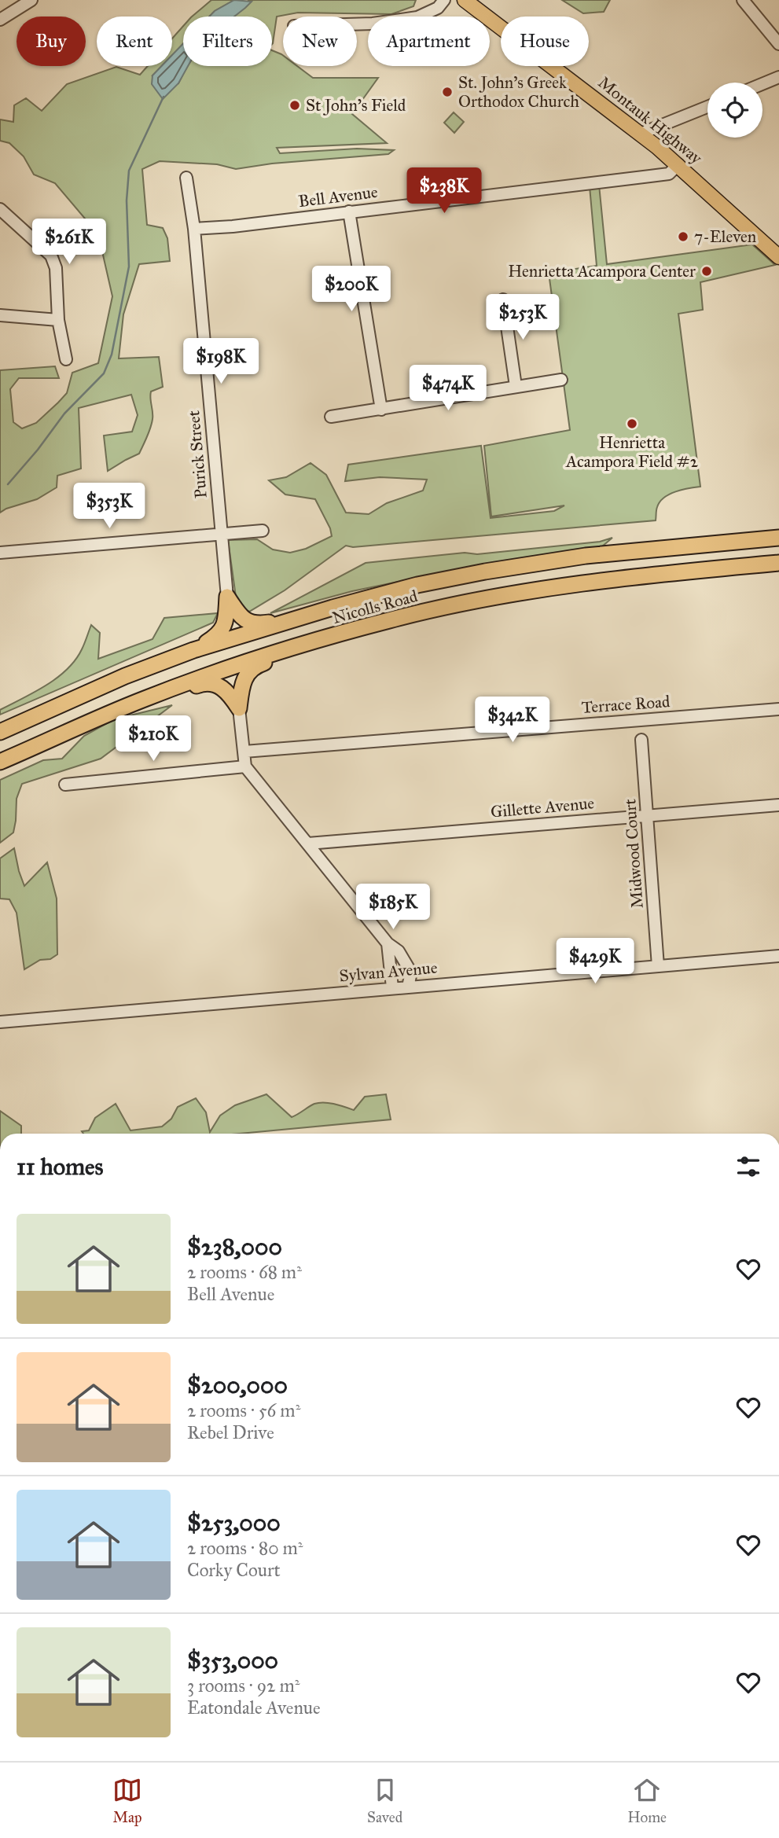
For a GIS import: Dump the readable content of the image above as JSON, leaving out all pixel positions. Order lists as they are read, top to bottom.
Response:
{
  "streets": {
    "highway": ["Nicolls Road"],
    "main road": ["Montauk Highway"],
    "street": [
      "Bell Avenue",
      "Purick Street",
      "Terrace Road",
      "Gillette Avenue",
      "Midwood Court",
      "Sylvan Avenue"
    ]
  },
  "crossings": [
    ["Montauk Highway", "Bell Avenue"],
    ["Bell Avenue", "Purick Street"],
    ["Gillette Avenue", "Midwood Court"],
    ["Midwood Court", "Sylvan Avenue"]
  ],
  "places": [
    "St. John's Greek Orthodox Church",
    "St John's Field",
    "7-Eleven",
    "Henrietta Acampora Center",
    "Henrietta Acampora Field #2"
  ],
  "page": {
    "chip": [
      "Buy",
      "Rent",
      "Filters",
      "New",
      "Apartment",
      "House"
    ],
    "price": [
      "$238K",
      "$261K",
      "$200K",
      "$253K",
      "$198K",
      "$474K",
      "$353K",
      "$342K",
      "$210K",
      "$185K",
      "$429K"
    ],
    "heading": "11 homes",
    "list": [
      {
        "name": "$238,000",
        "note": "2 rooms · 68 m² · Bell Avenue"
      },
      {
        "name": "$200,000",
        "note": "2 rooms · 56 m² · Rebel Drive"
      },
      {
        "name": "$253,000",
        "note": "2 rooms · 80 m² · Corky Court"
      },
      {
        "name": "$353,000",
        "note": "3 rooms · 92 m² · Eatondale Avenue"
      }
    ],
    "tabs": ["Map", "Saved", "Home"]
  }
}
